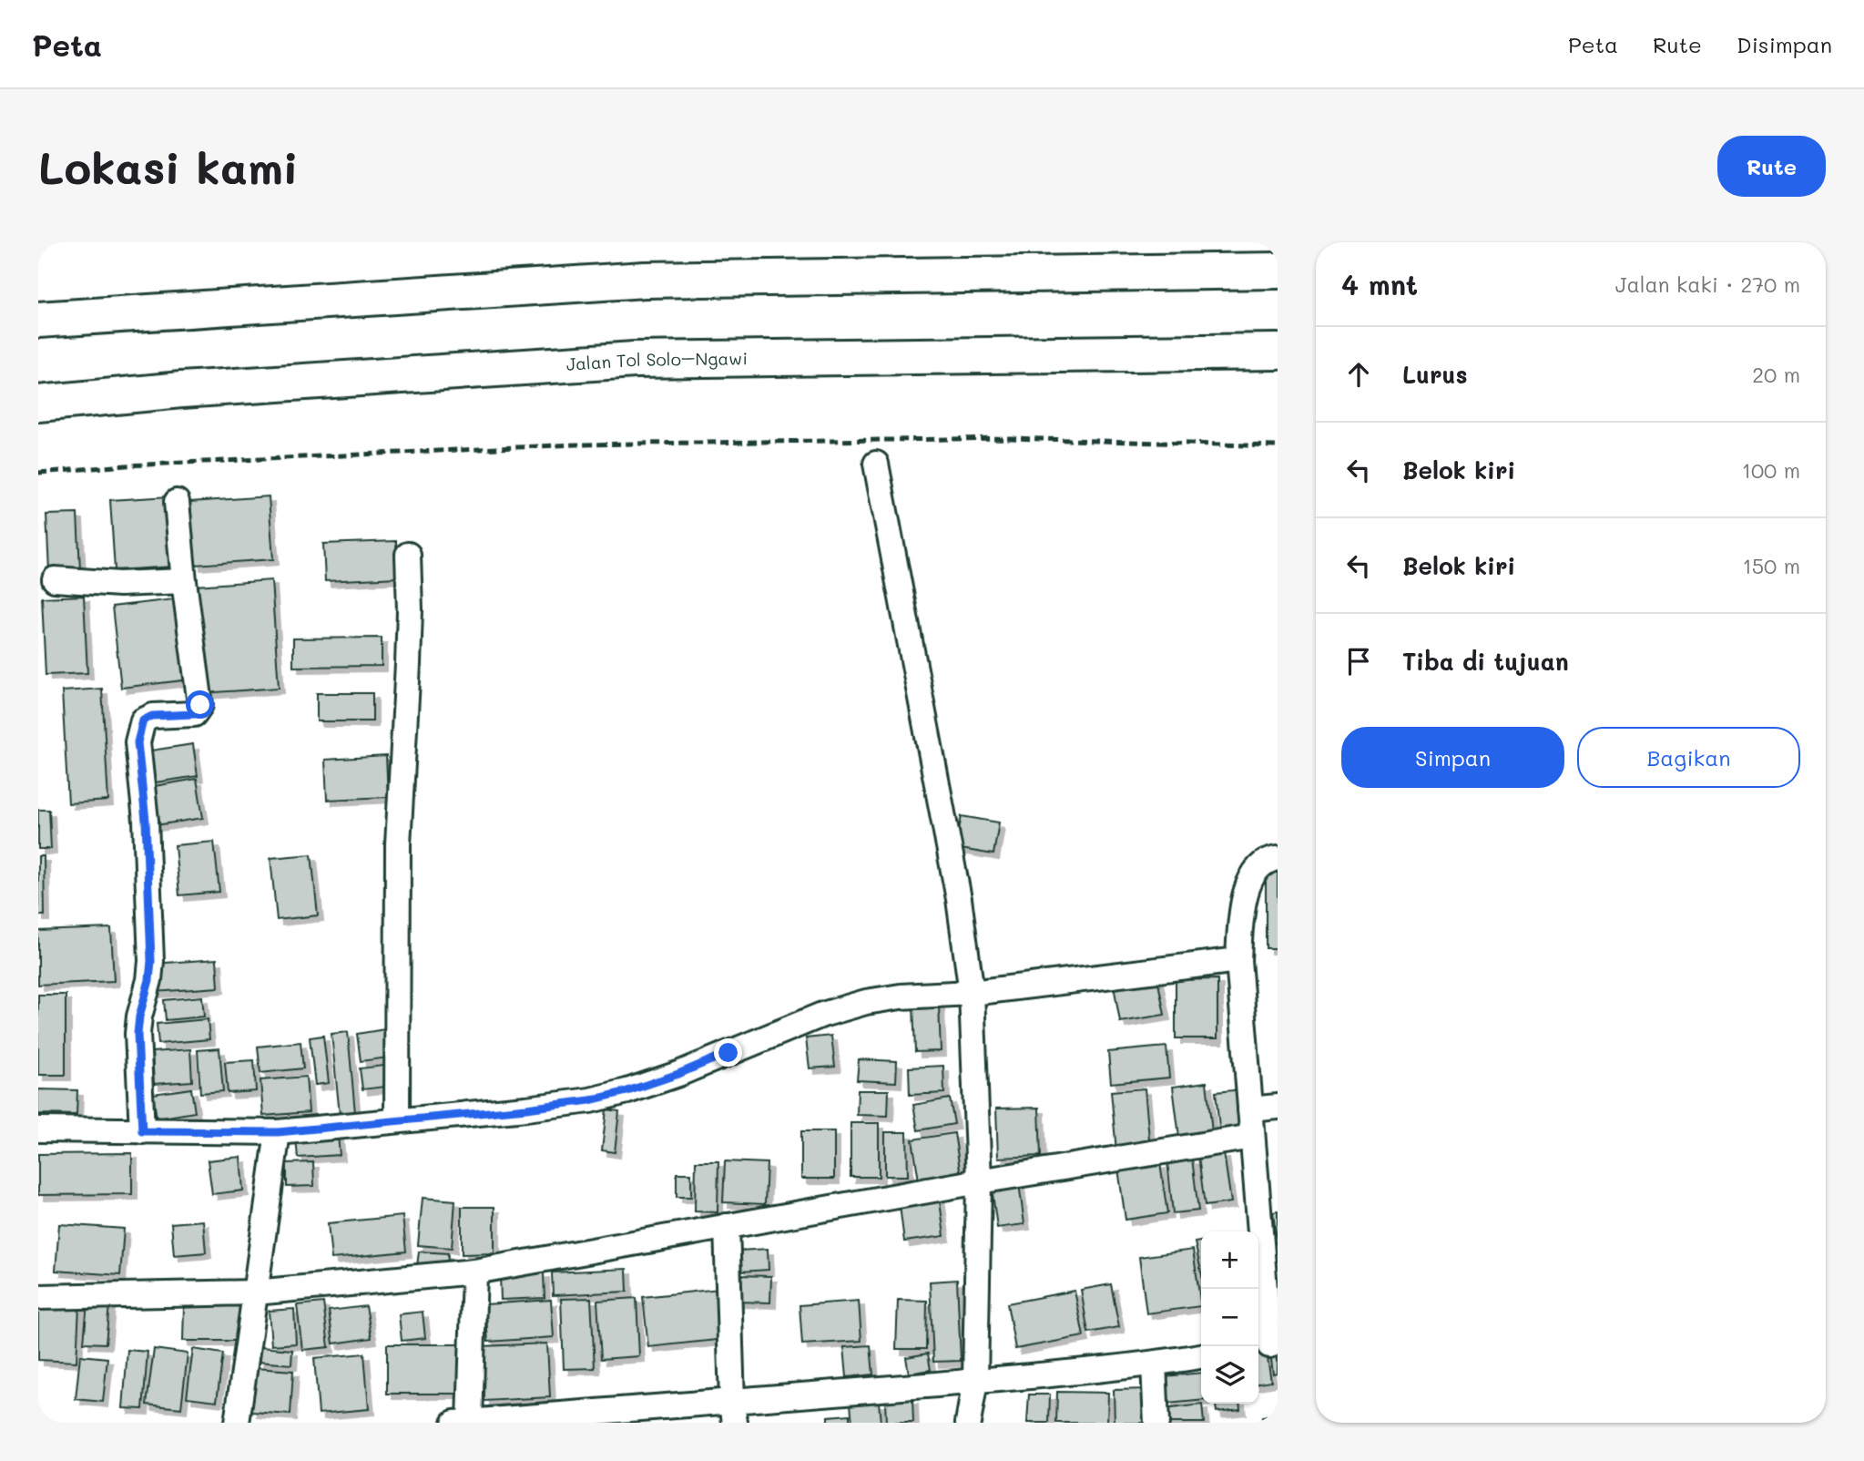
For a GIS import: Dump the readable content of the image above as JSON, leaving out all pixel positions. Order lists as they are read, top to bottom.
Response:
{
  "streets": {
    "highway": ["Jalan Tol Solo–Ngawi"]
  },
  "page": {
    "header": "Peta",
    "nav": ["Peta", "Rute", "Disimpan"],
    "buttons": [
      "Rute",
      ["Simpan", "Bagikan"]
    ],
    "title": "Lokasi kami",
    "heading": ["4 mnt", "Jalan kaki · 270 m"],
    "list": [
      ["Lurus", "20 m"],
      ["Belok kiri", "100 m"],
      ["Belok kiri", "150 m"],
      "Tiba di tujuan"
    ],
    "map_buttons": ["+", "−"]
  }
}
